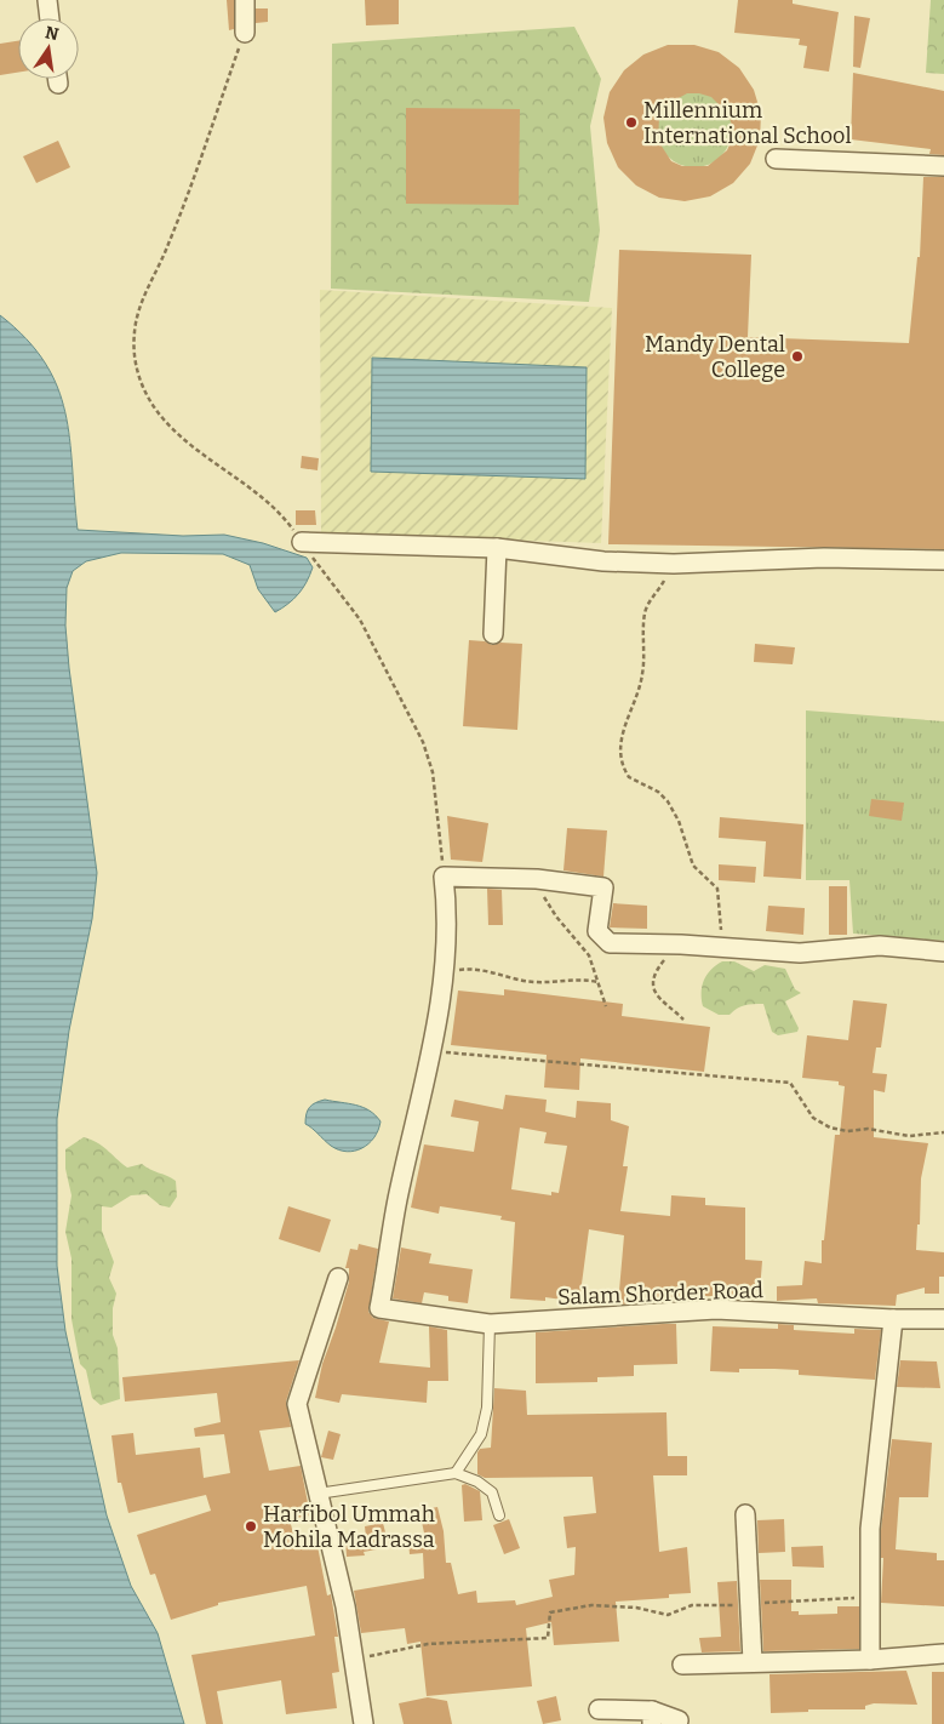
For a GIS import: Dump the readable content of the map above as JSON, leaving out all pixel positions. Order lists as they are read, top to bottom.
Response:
{
  "streets": {
    "street": ["Salam Shorder Road"]
  },
  "places": ["Millennium International School", "Mandy Dental College", "Harfibol Ummah Mohila Madrassa"],
  "north": "top"
}
